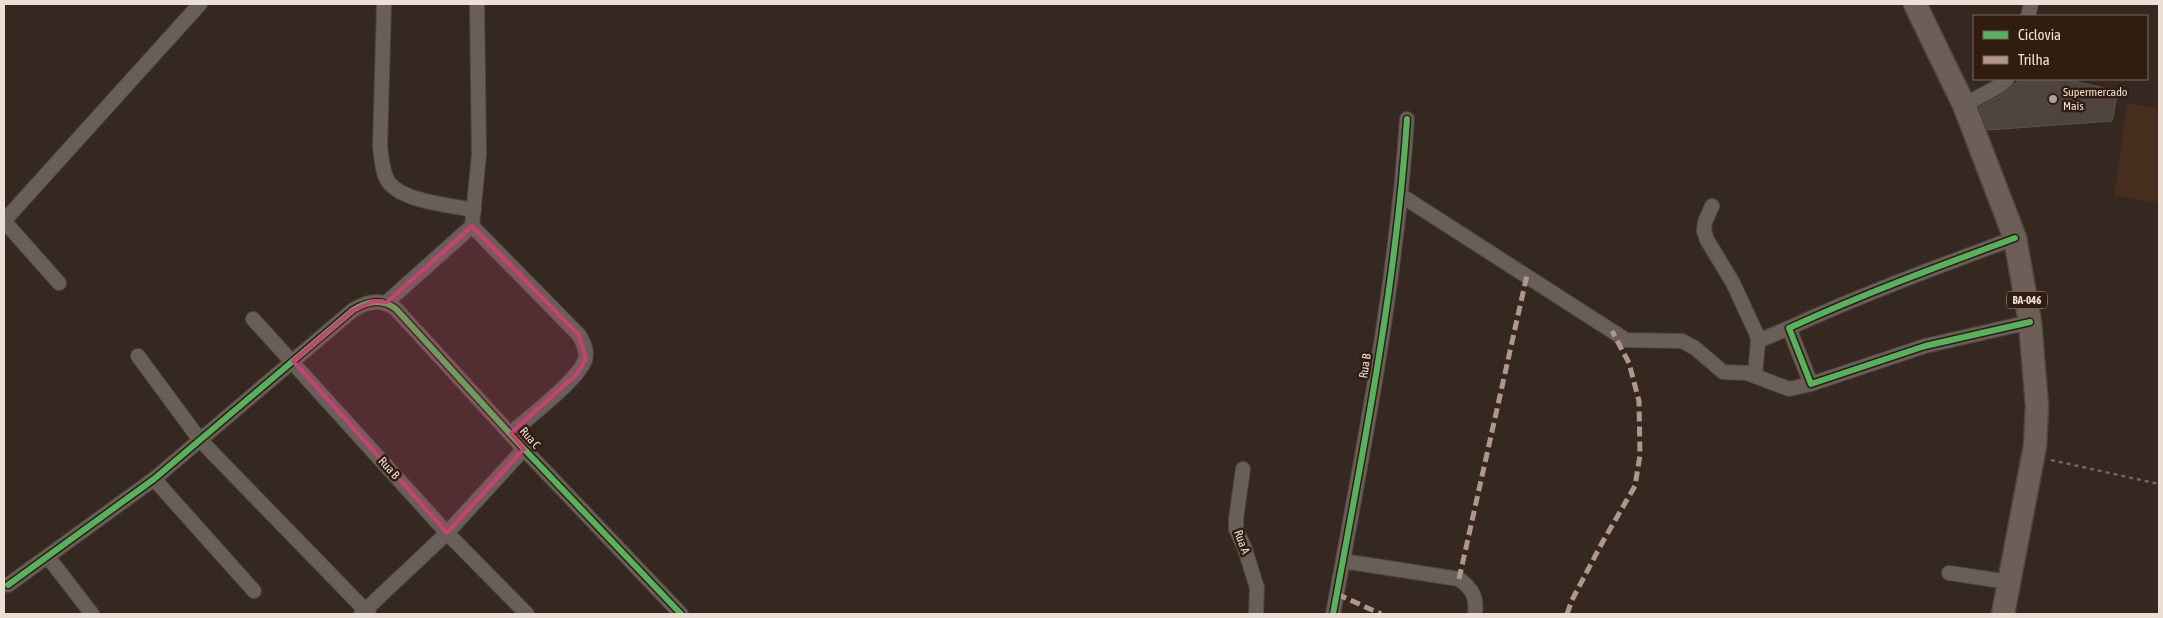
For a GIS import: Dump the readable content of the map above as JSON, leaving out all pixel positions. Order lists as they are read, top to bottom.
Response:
{
  "streets": {
    "main road": ["BA-046"],
    "street": ["Rua B", "Rua C", "Rua A"]
  },
  "places": ["Supermercado Mais"],
  "legend": ["Ciclovia", "Trilha"]
}
